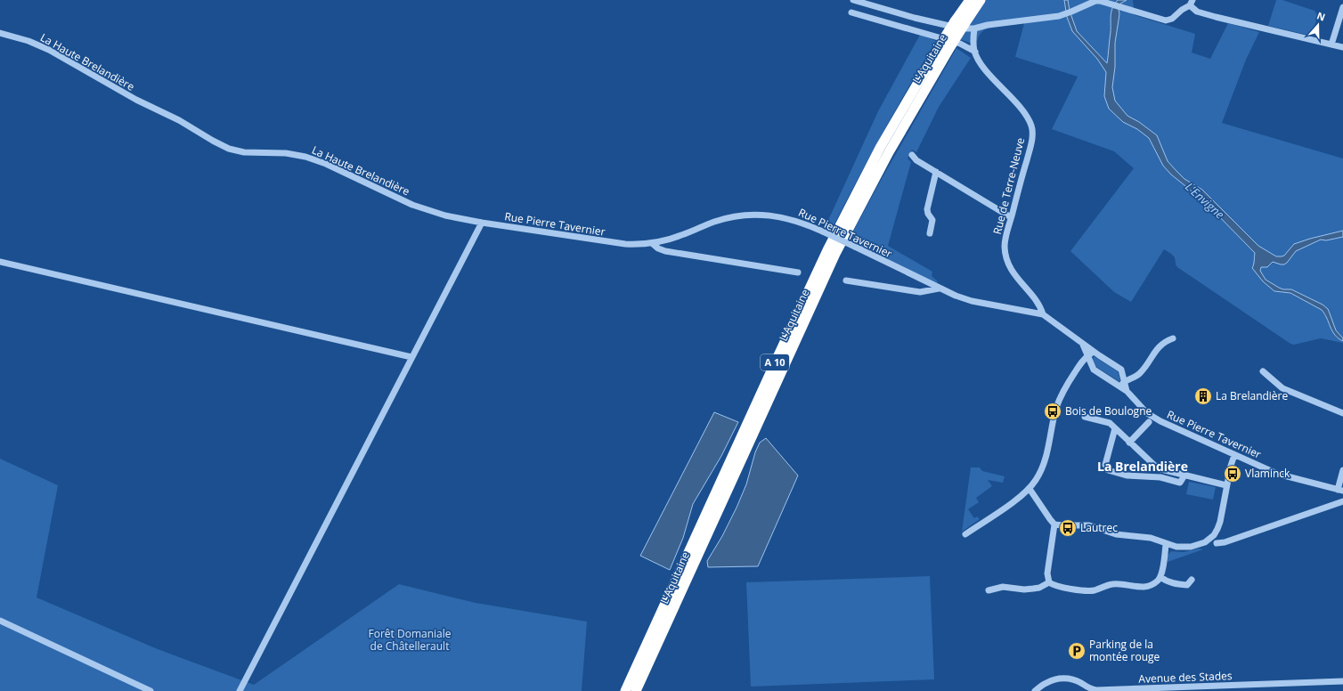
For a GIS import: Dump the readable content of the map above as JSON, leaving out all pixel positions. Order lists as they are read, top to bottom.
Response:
{
  "streets": {
    "highway": ["L'Aquitaine", "A 10"],
    "street": [
      "La Haute Brelandière",
      "Rue de Terre-Neuve",
      "Rue Pierre Tavernier",
      "Avenue des Stades"
    ]
  },
  "crossings": [
    ["L'Aquitaine", "Rue de Terre-Neuve"],
    ["La Haute Brelandière", "Rue Pierre Tavernier"],
    ["Rue de Terre-Neuve", "Rue Pierre Tavernier"]
  ],
  "districts": ["La Brelandière"],
  "water": ["L'Envigne"],
  "parks": ["Forêt Domaniale de Châtellerault"],
  "places": {
    "building": ["La Brelandière"],
    "bus stop": ["Bois de Boulogne", "Vlaminck", "Lautrec"],
    "parking": ["Parking de la montée rouge"]
  },
  "north": "top"
}
